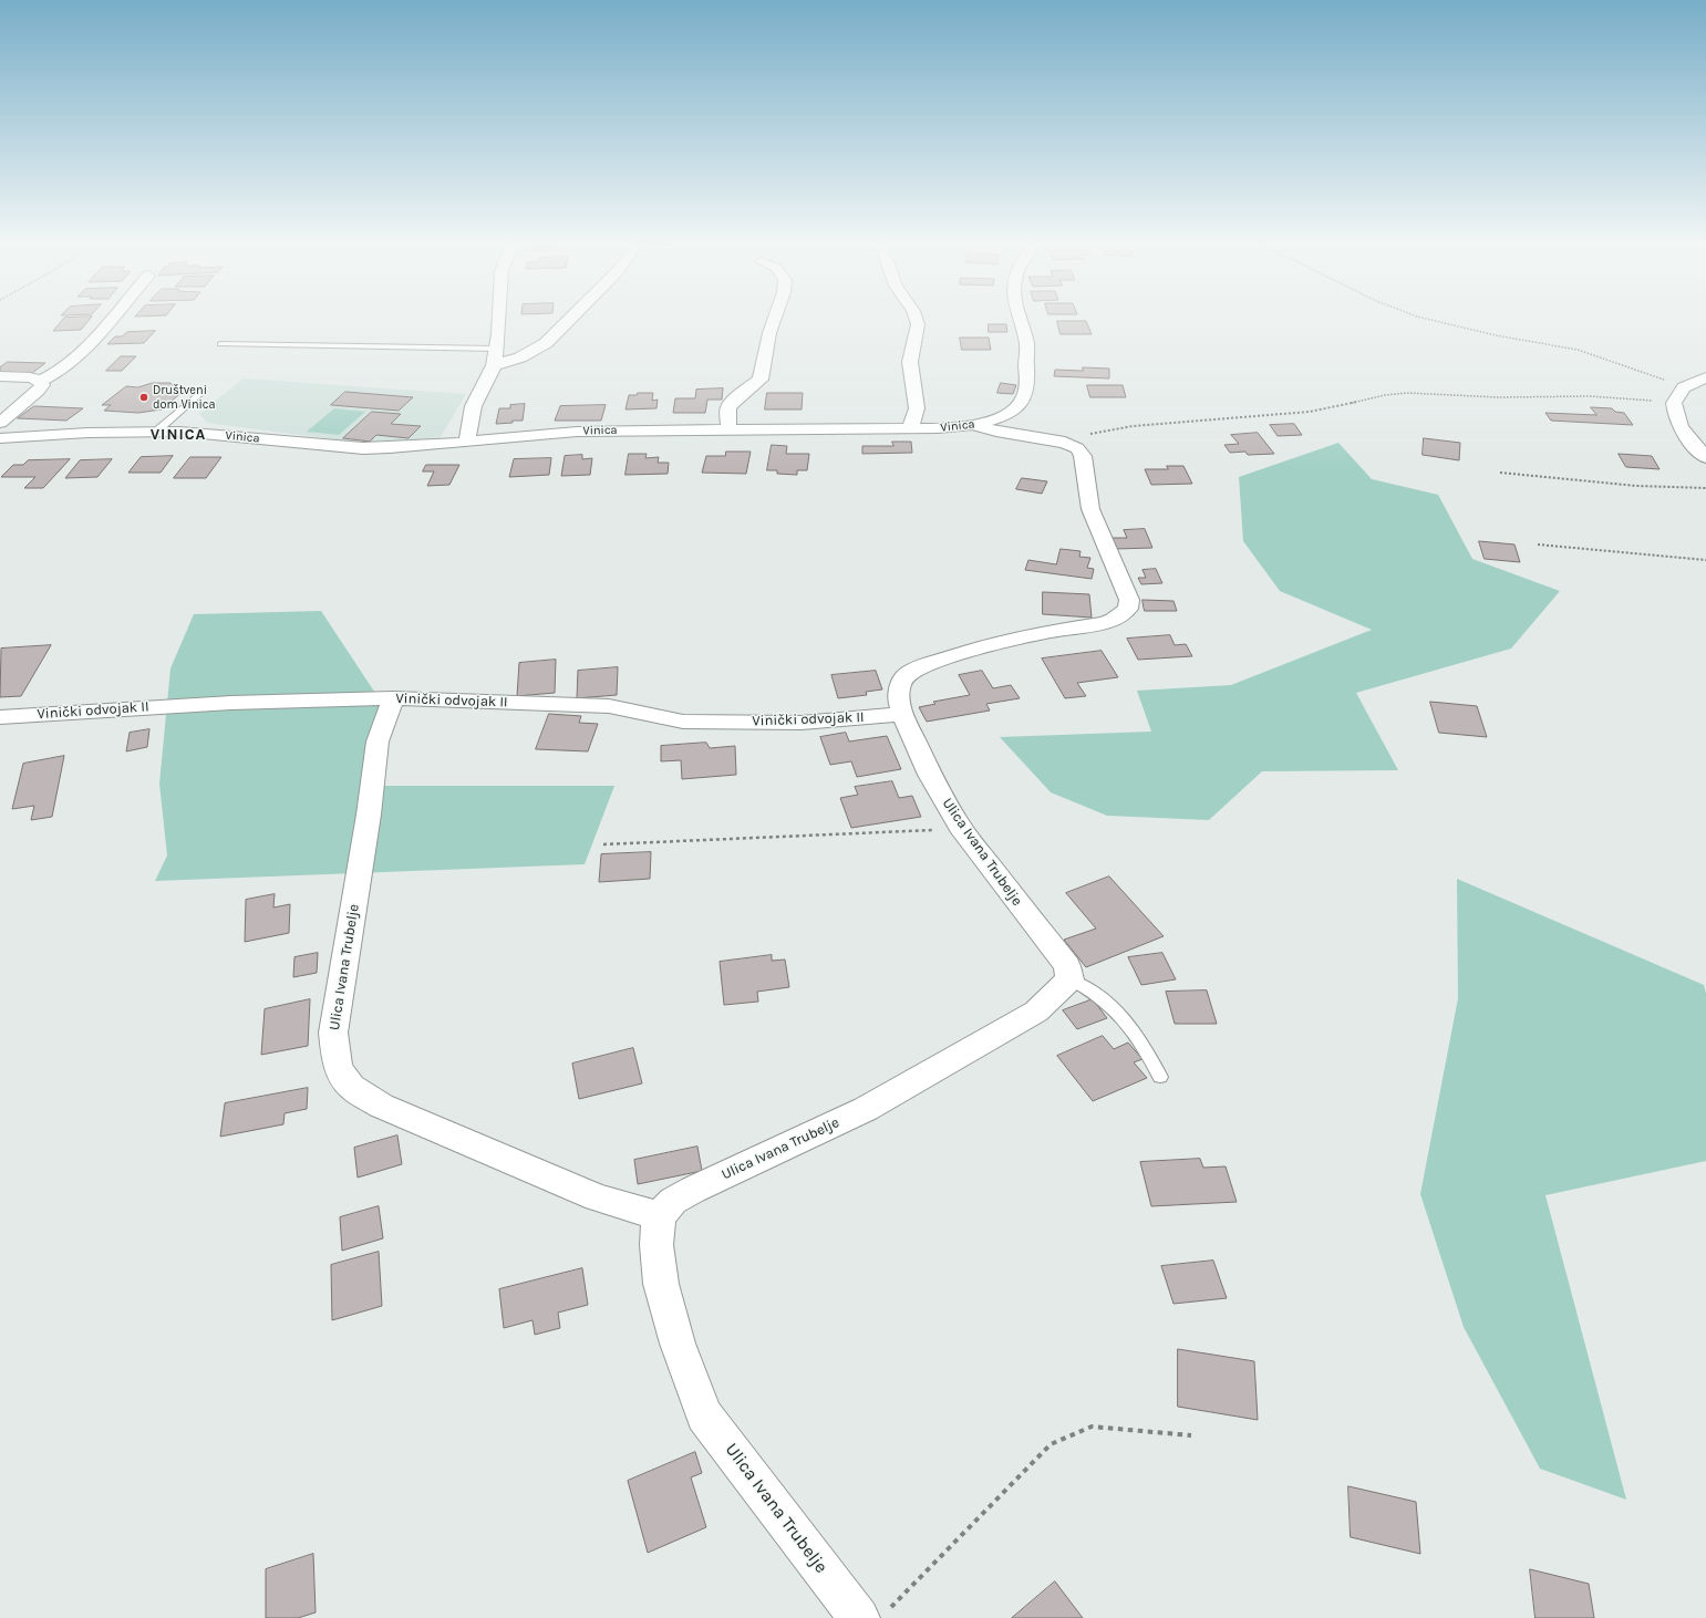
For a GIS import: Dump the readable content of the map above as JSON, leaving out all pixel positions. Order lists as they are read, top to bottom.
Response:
{
  "streets": {
    "street": ["Vinica", "Vinički odvojak II", "Ulica Ivana Trubelje"]
  },
  "crossings": [
    ["Vinica", "Ulica Ivana Trubelje"],
    ["Vinički odvojak II", "Ulica Ivana Trubelje"]
  ],
  "districts": ["VINICA"],
  "places": ["Društveni dom Vinica"]
}
